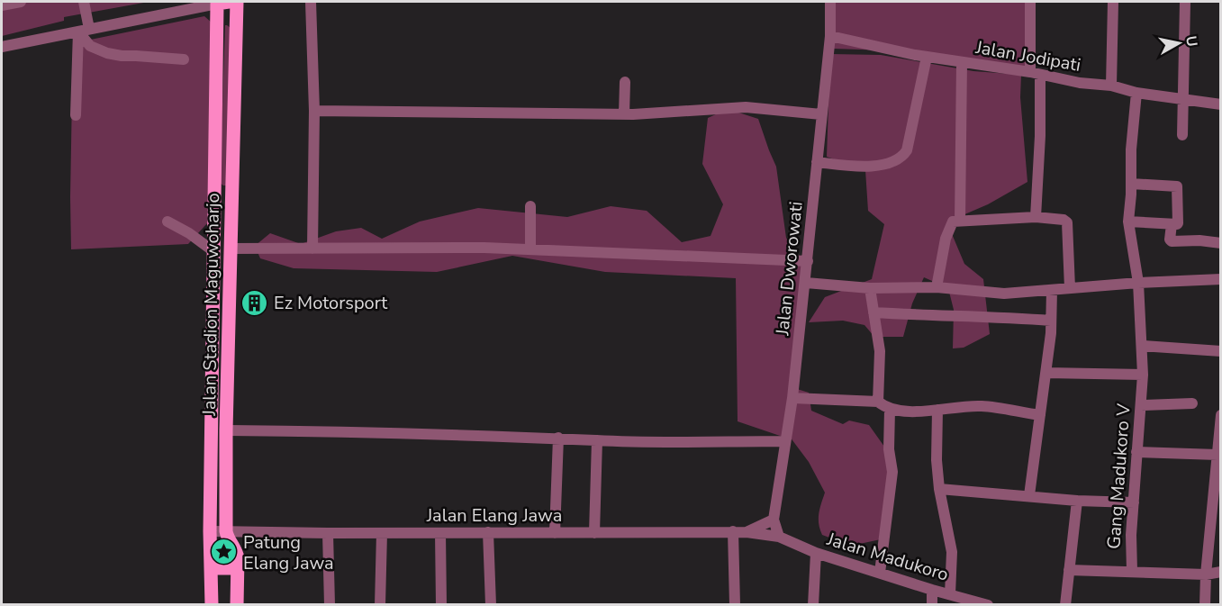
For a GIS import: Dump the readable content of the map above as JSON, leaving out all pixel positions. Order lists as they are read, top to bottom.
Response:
{
  "streets": {
    "main road": ["Jalan Stadion Maguwoharjo"],
    "street": [
      "Jalan Jodipati",
      "Jalan Dworowati",
      "Gang Madukoro V",
      "Jalan Elang Jawa",
      "Jalan Madukoro"
    ]
  },
  "crossings": [
    ["Jalan Jodipati", "Jalan Dworowati"],
    ["Jalan Jodipati", "Gang Madukoro V"],
    ["Jalan Dworowati", "Jalan Elang Jawa"],
    ["Jalan Dworowati", "Jalan Madukoro"],
    ["Jalan Stadion Maguwoharjo", "Jalan Elang Jawa"],
    ["Jalan Elang Jawa", "Jalan Madukoro"]
  ],
  "places": {
    "building": ["Ez Motorsport"],
    "place": ["Patung Elang Jawa"]
  },
  "north": "right"
}
